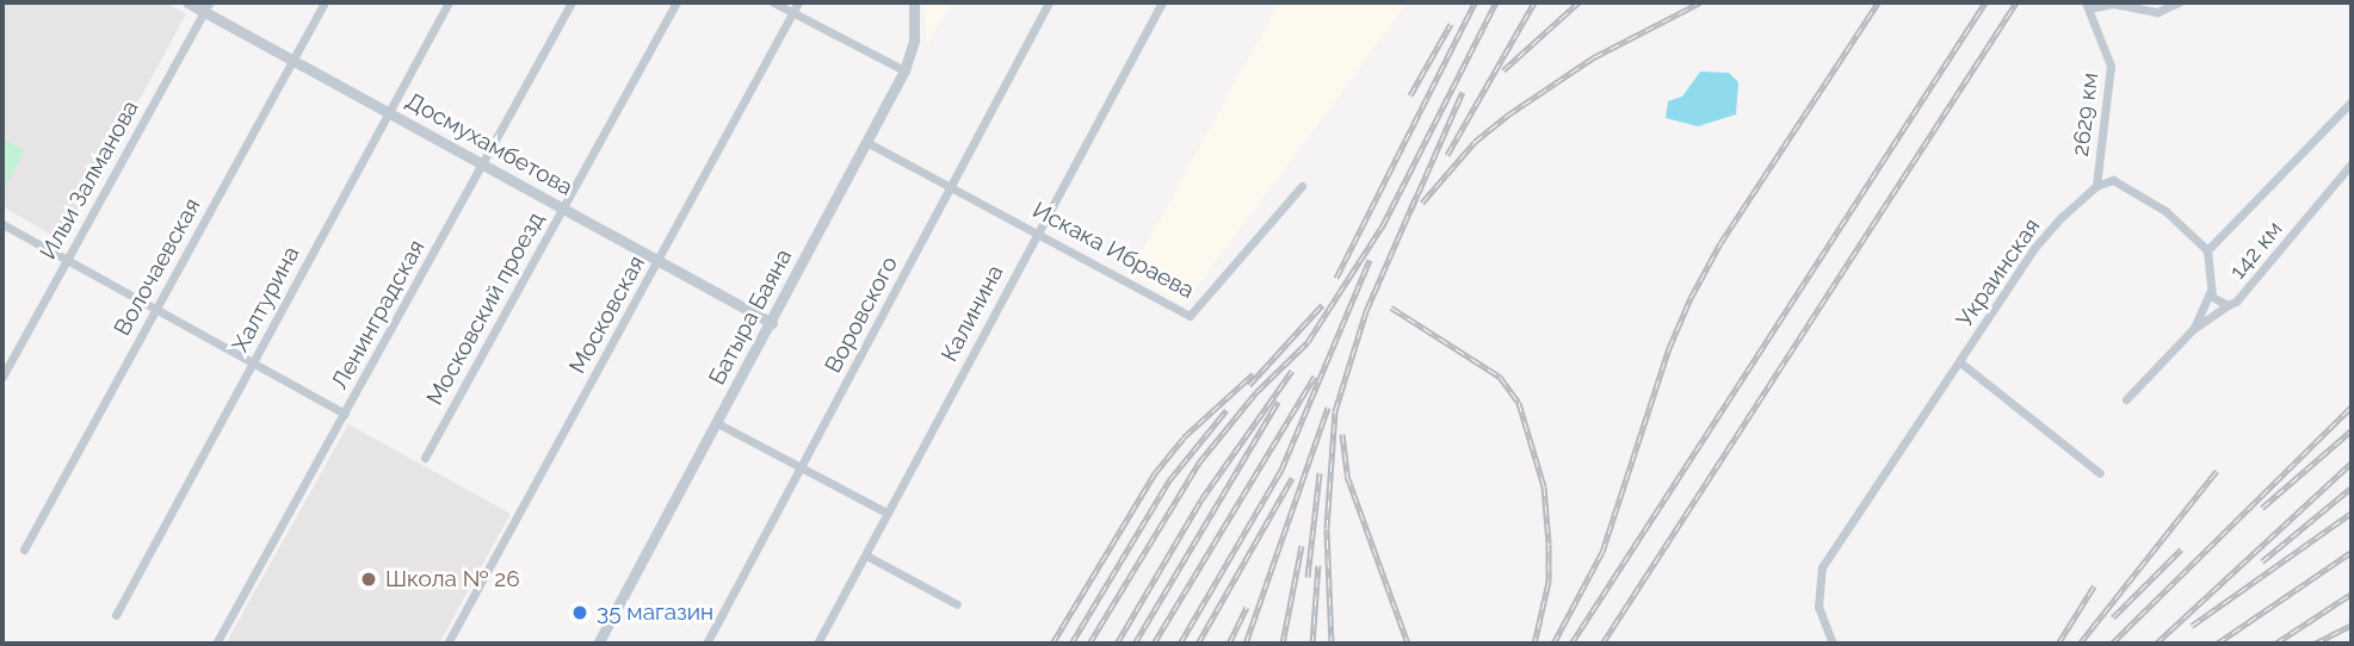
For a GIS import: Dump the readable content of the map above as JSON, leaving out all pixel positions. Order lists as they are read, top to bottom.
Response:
{
  "streets": {
    "street": [
      "2629 км",
      "Досмухамбетова",
      "Ильи Залманова",
      "Искака Ибраева",
      "142 км",
      "Волочаевская",
      "Украинская",
      "Халтурина",
      "Московский проезд",
      "Калинина",
      "Ленинградская",
      "Московская",
      "Воровского",
      "Батыра Баяна"
    ]
  },
  "crossings": [
    ["2629 км", "Украинская"],
    ["Досмухамбетова", "Ильи Залманова"],
    ["Досмухамбетова", "Волочаевская"],
    ["Досмухамбетова", "Халтурина"],
    ["Досмухамбетова", "Московский проезд"],
    ["Досмухамбетова", "Ленинградская"],
    ["Досмухамбетова", "Московская"],
    ["Досмухамбетова", "Батыра Баяна"],
    ["Искака Ибраева", "Калинина"],
    ["Искака Ибраева", "Воровского"],
    ["Искака Ибраева", "Батыра Баяна"]
  ],
  "places": ["Школа № 26", "35 магазин"]
}
